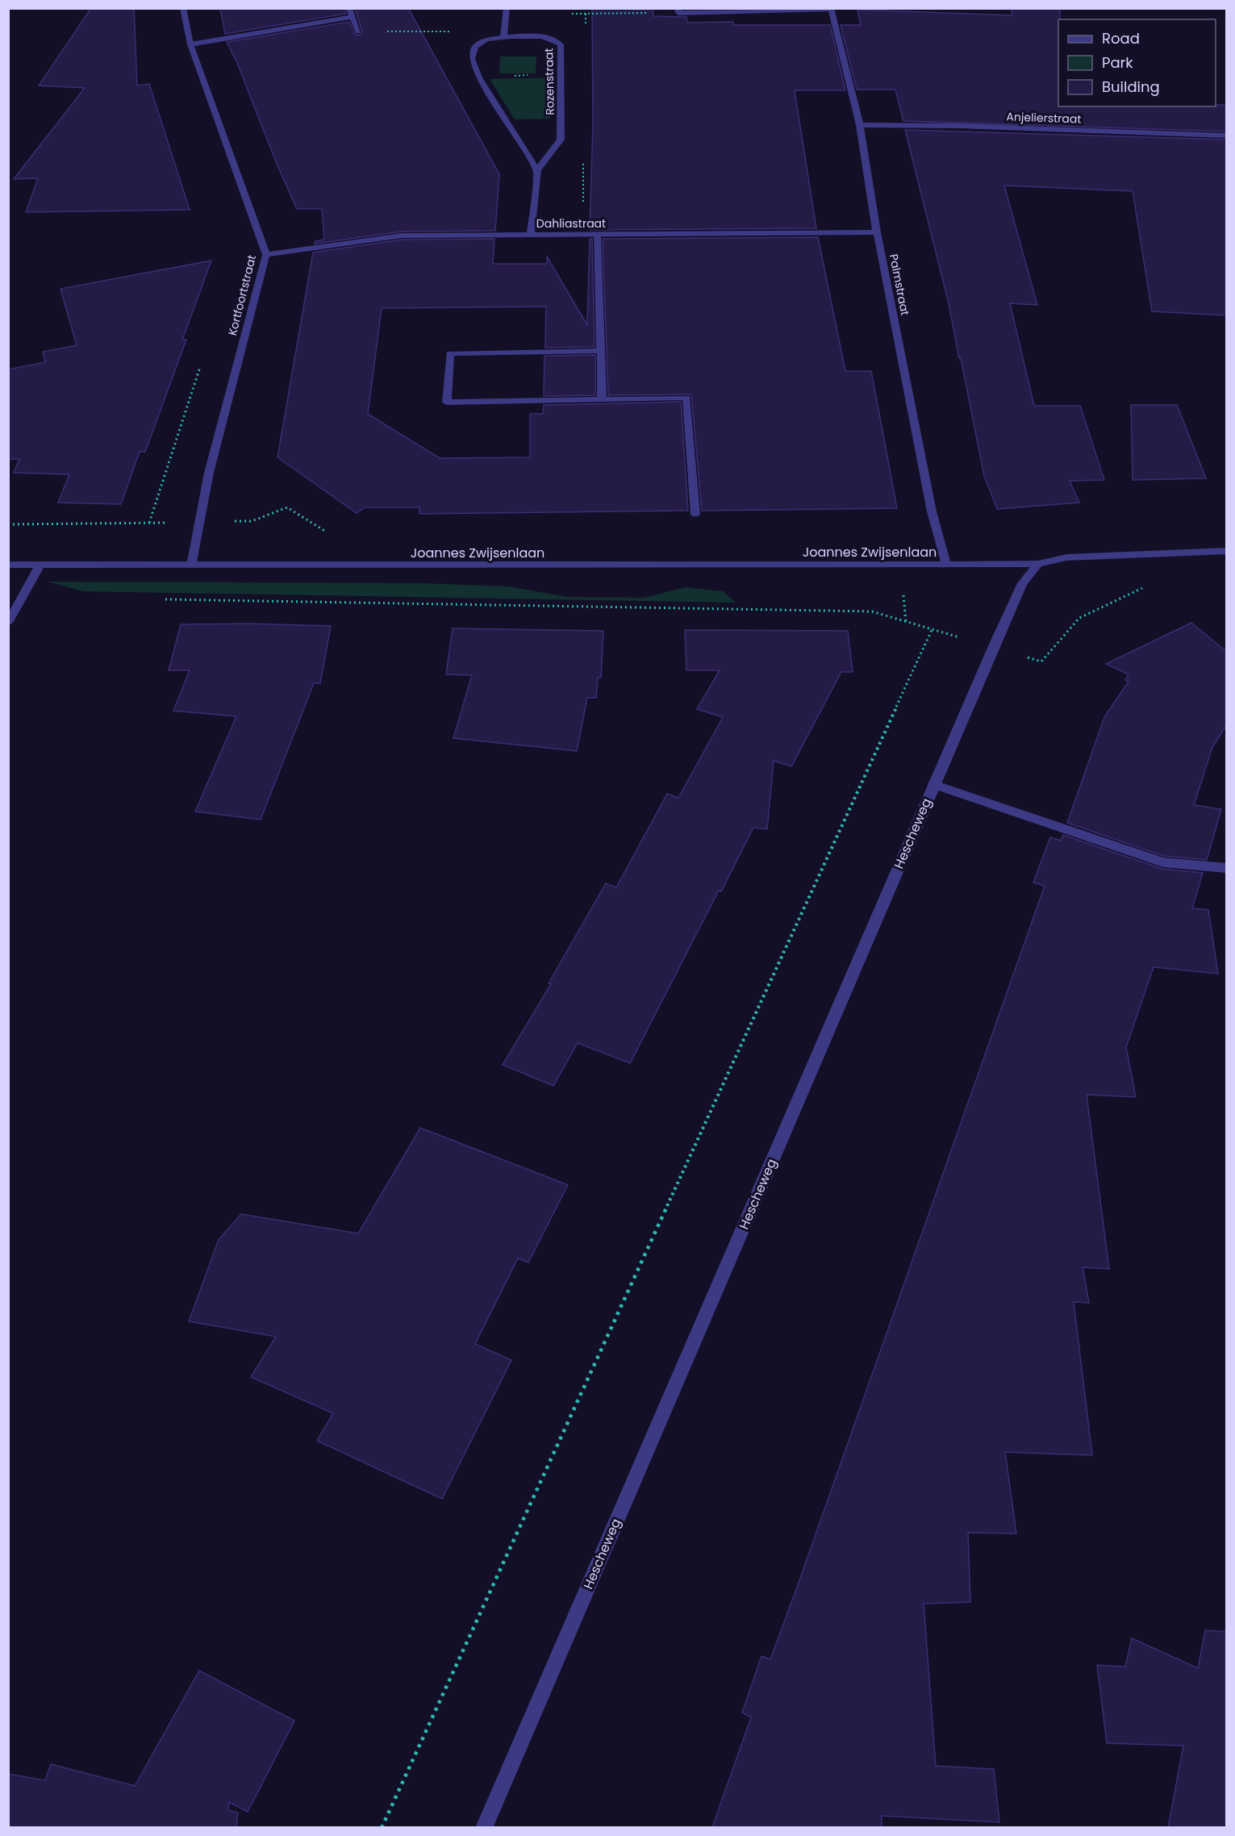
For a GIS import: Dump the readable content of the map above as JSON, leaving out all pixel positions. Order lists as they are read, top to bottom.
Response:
{
  "streets": {
    "street": [
      "Rozenstraat",
      "Anjelierstraat",
      "Dahliastraat",
      "Palmstraat",
      "Kortfoortstraat",
      "Joannes Zwijsenlaan",
      "Hescheweg"
    ]
  },
  "crossings": [
    ["Anjelierstraat", "Palmstraat"],
    ["Dahliastraat", "Palmstraat"],
    ["Dahliastraat", "Kortfoortstraat"],
    ["Palmstraat", "Joannes Zwijsenlaan"],
    ["Kortfoortstraat", "Joannes Zwijsenlaan"]
  ],
  "legend": ["Road", "Park", "Building"]
}
